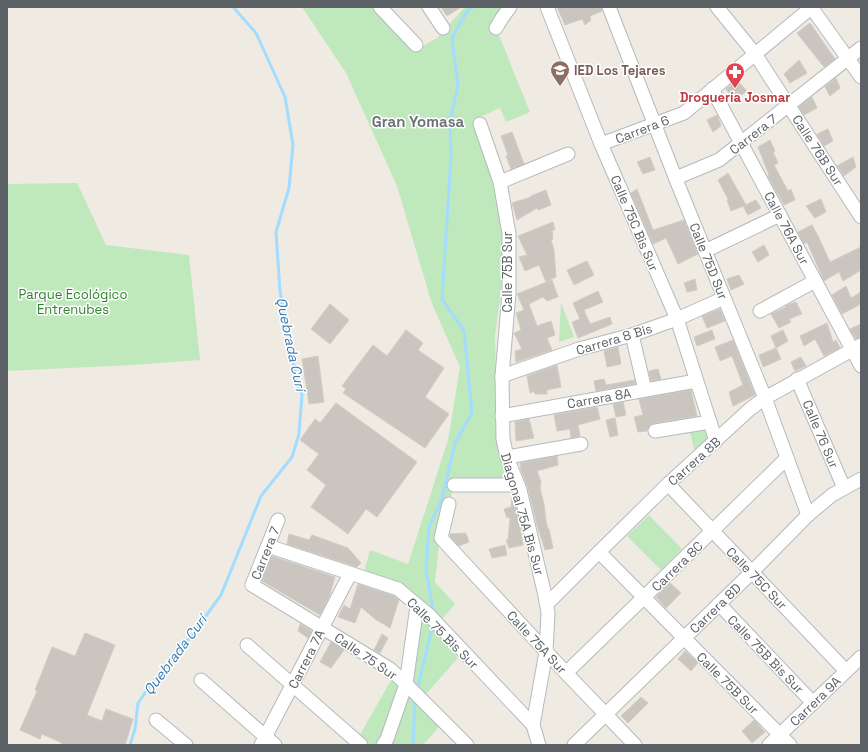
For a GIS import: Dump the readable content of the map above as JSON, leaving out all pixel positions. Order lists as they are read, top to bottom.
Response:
{
  "streets": {
    "street": [
      "Carrera 6",
      "Carrera 7",
      "Calle 76B Sur",
      "Calle 75C Bis Sur",
      "Calle 76A Sur",
      "Calle 75D Sur",
      "Calle 75B Sur",
      "Carrera 8 Bis",
      "Carrera 8A",
      "Calle 76 Sur",
      "Carrera 8B",
      "Diagonal 75A Bis Sur",
      "Carrera 8C",
      "Calle 75C Sur",
      "Carrera 8D",
      "Calle 75 Bis Sur",
      "Calle 75A Sur",
      "Calle 75B Bis Sur",
      "Calle 75 Sur",
      "Carrera 7A",
      "Carrera 9A"
    ]
  },
  "crossings": [
    ["Carrera 6", "Calle 76B Sur"],
    ["Carrera 6", "Calle 75C Bis Sur"],
    ["Carrera 6", "Calle 76A Sur"],
    ["Carrera 6", "Calle 75D Sur"],
    ["Carrera 7", "Calle 76B Sur"],
    ["Carrera 7", "Calle 76A Sur"],
    ["Carrera 7", "Calle 75D Sur"],
    ["Carrera 7", "Calle 75 Bis Sur"],
    ["Carrera 7", "Calle 75 Sur"],
    ["Calle 75C Bis Sur", "Carrera 8 Bis"],
    ["Calle 75C Bis Sur", "Carrera 8A"],
    ["Calle 75C Bis Sur", "Carrera 8B"],
    ["Calle 76A Sur", "Carrera 8B"],
    ["Calle 75D Sur", "Carrera 8 Bis"],
    ["Calle 75D Sur", "Carrera 8B"],
    ["Calle 75D Sur", "Carrera 8C"],
    ["Calle 75D Sur", "Carrera 8D"],
    ["Calle 75B Sur", "Carrera 8 Bis"],
    ["Calle 75B Sur", "Carrera 8B"],
    ["Calle 75B Sur", "Diagonal 75A Bis Sur"],
    ["Calle 75B Sur", "Carrera 8C"],
    ["Calle 75B Sur", "Carrera 8D"],
    ["Calle 75B Sur", "Carrera 9A"],
    ["Carrera 8 Bis", "Diagonal 75A Bis Sur"],
    ["Carrera 8A", "Diagonal 75A Bis Sur"],
    ["Calle 76 Sur", "Carrera 8B"],
    ["Calle 76 Sur", "Carrera 8D"],
    ["Carrera 8B", "Diagonal 75A Bis Sur"],
    ["Carrera 8B", "Calle 75C Sur"],
    ["Diagonal 75A Bis Sur", "Calle 75 Bis Sur"],
    ["Diagonal 75A Bis Sur", "Calle 75A Sur"],
    ["Carrera 8C", "Calle 75C Sur"],
    ["Carrera 8C", "Calle 75A Sur"],
    ["Calle 75C Sur", "Carrera 8D"],
    ["Calle 75C Sur", "Carrera 9A"],
    ["Carrera 8D", "Calle 75A Sur"],
    ["Carrera 8D", "Calle 75B Bis Sur"],
    ["Calle 75 Bis Sur", "Carrera 7A"],
    ["Calle 75B Bis Sur", "Carrera 9A"],
    ["Calle 75 Sur", "Carrera 7A"]
  ],
  "districts": ["Gran Yomasa"],
  "water": ["Quebrada Curí"],
  "parks": ["Parque Ecológico Entrenubes"],
  "places": {
    "school or university": ["IED Los Tejares"],
    "pharmacy": ["Droguería Josmar"]
  }
}
